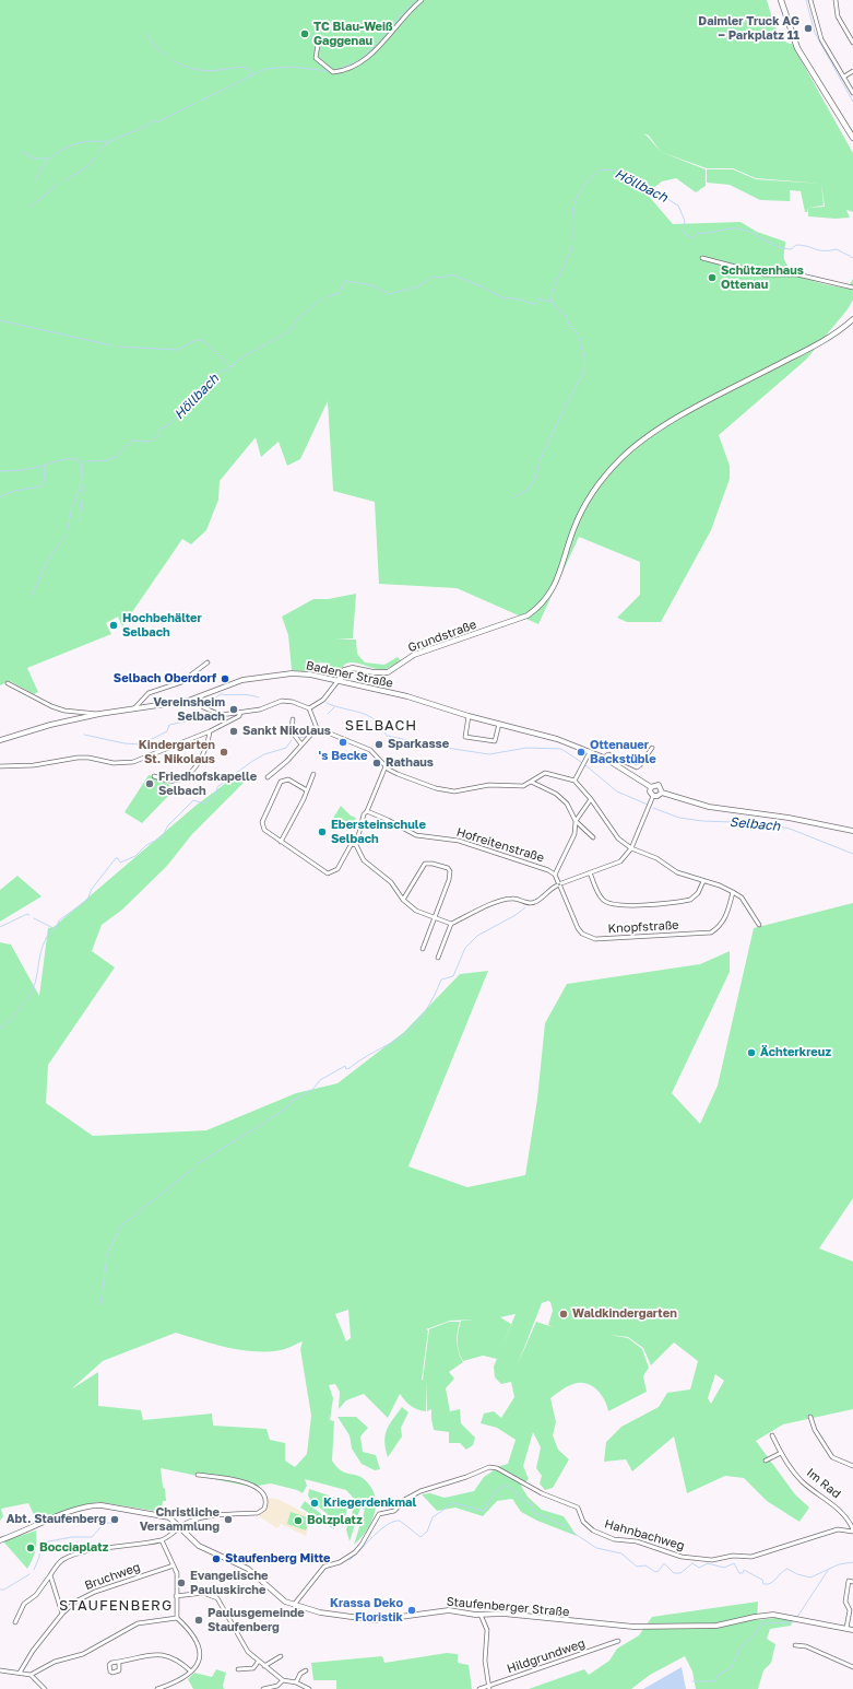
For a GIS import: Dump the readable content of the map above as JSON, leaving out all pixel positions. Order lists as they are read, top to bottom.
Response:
{
  "streets": {
    "street": [
      "Grundstraße",
      "Badener Straße",
      "Hofreitenstraße",
      "Knopfstraße",
      "Im Rad",
      "Hahnbachweg",
      "Bruchweg",
      "Staufenberger Straße",
      "Hildgrundweg"
    ]
  },
  "crossings": [
    ["Grundstraße", "Badener Straße"],
    ["Hofreitenstraße", "Knopfstraße"],
    ["Im Rad", "Hahnbachweg"],
    ["Hahnbachweg", "Staufenberger Straße"]
  ],
  "districts": ["SELBACH", "STAUFENBERG"],
  "water": ["Höllbach", "Selbach"],
  "places": [
    "Daimler Truck AG − Parkplatz 11",
    "TC Blau-Weiß Gaggenau",
    "Schützenhaus Ottenau",
    "Hochbehälter Selbach",
    "Selbach Oberdorf",
    "Vereinsheim Selbach",
    "Sankt Nikolaus",
    "'s Becke",
    "Sparkasse",
    "Kindergarten St. Nikolaus",
    "Ottenauer Backstüble",
    "Rathaus",
    "Friedhofskapelle Selbach",
    "Ebersteinschule Selbach",
    "Ächterkreuz",
    "Waldkindergarten",
    "Kriegerdenkmal",
    "Abt. Staufenberg",
    "Christliche Versammlung",
    "Bolzplatz",
    "Bocciaplatz",
    "Staufenberg Mitte",
    "Evangelische Pauluskirche",
    "Krassa Deko Floristik",
    "Paulusgemeinde Staufenberg"
  ]
}
